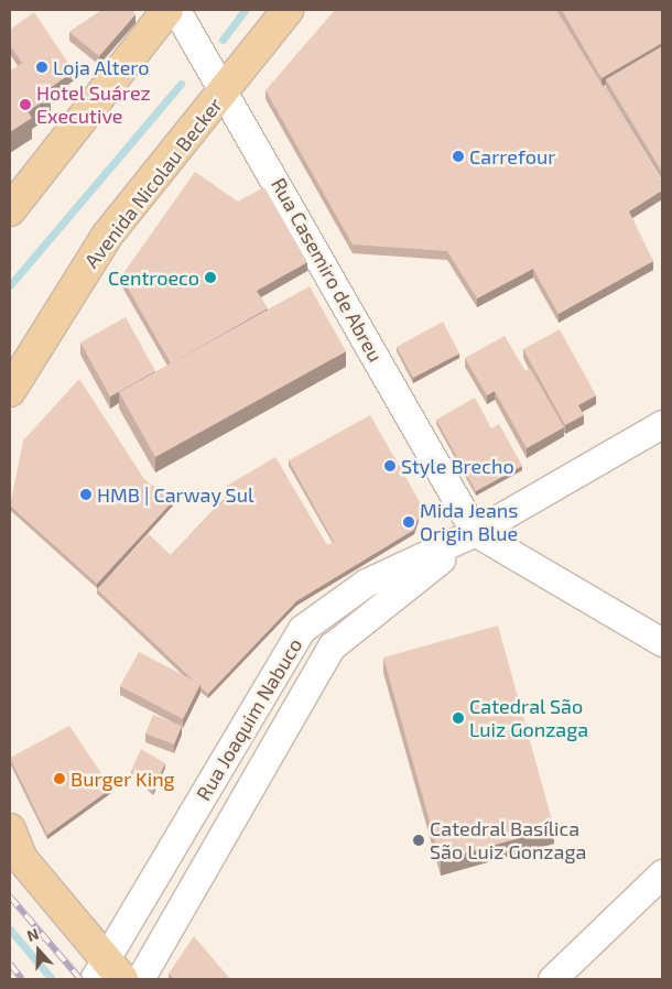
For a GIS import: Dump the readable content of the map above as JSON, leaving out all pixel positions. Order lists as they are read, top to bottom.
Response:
{
  "streets": {
    "main road": ["Avenida Nicolau Becker"],
    "street": ["Rua Casemiro de Abreu", "Rua Joaquim Nabuco"]
  },
  "crossings": [
    ["Avenida Nicolau Becker", "Rua Casemiro de Abreu"],
    ["Rua Casemiro de Abreu", "Rua Joaquim Nabuco"]
  ],
  "places": [
    "Loja Altero",
    "Hotel Suárez Executive",
    "Carrefour",
    "Centroeco",
    "Style Brecho",
    "HMB | Carway Sul",
    "Mida Jeans Origin Blue",
    "Catedral São Luiz Gonzaga",
    "Burger King",
    "Catedral Basílica São Luiz Gonzaga"
  ],
  "north": "top"
}
